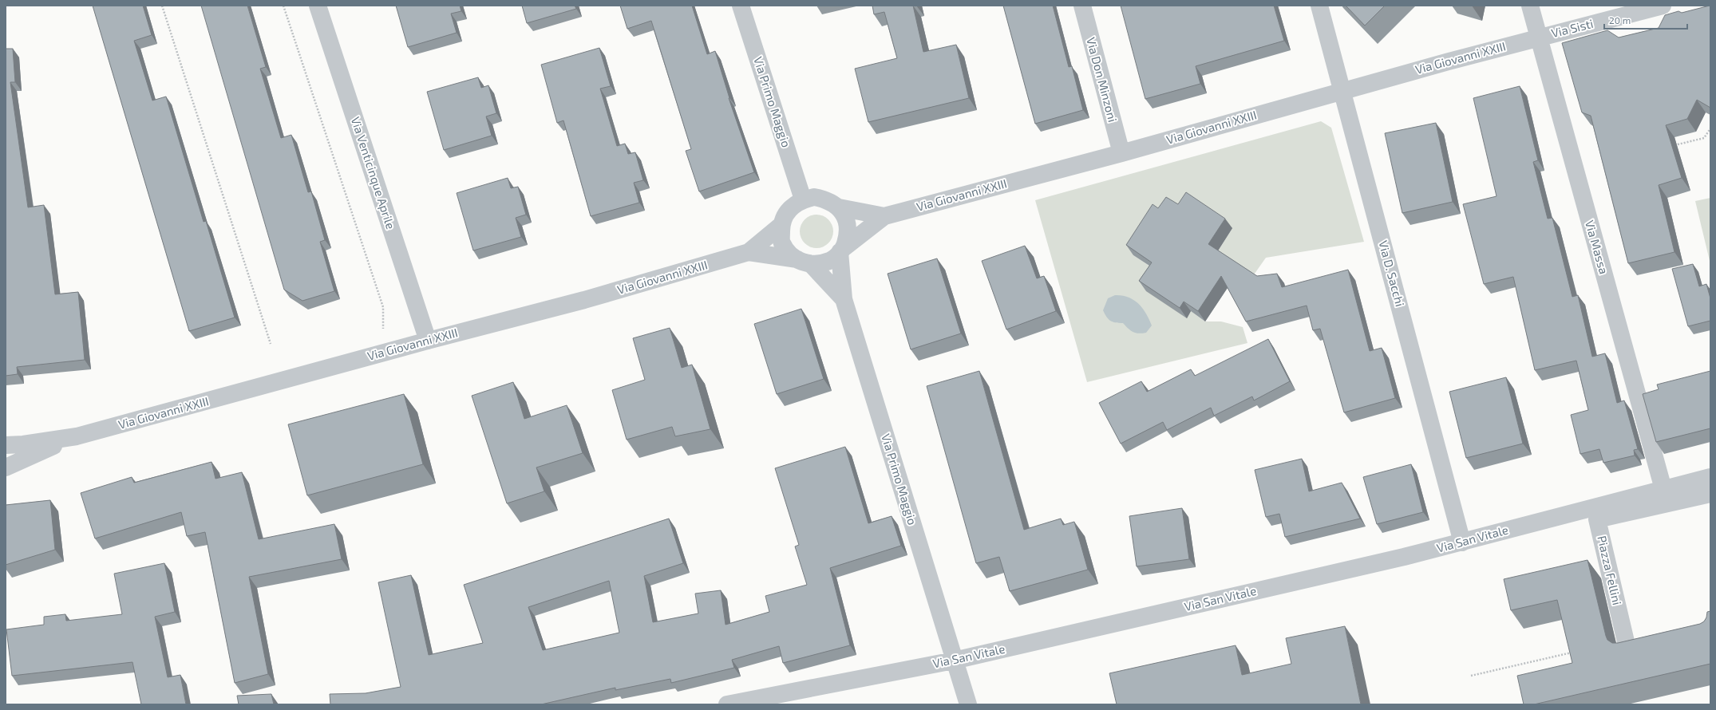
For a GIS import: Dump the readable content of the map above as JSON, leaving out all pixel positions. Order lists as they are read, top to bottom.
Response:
{
  "streets": {
    "street": [
      "Via Sisti",
      "Via Giovanni XXIII",
      "Via Don Minzoni",
      "Via Primo Maggio",
      "Via Venticinque Aprile",
      "Via Massa",
      "Via D. Sacchi",
      "Via San Vitale",
      "Piazza Fellini"
    ]
  },
  "crossings": [
    ["Via Sisti", "Via Giovanni XXIII"],
    ["Via Sisti", "Via Massa"],
    ["Via Giovanni XXIII", "Via Don Minzoni"],
    ["Via Giovanni XXIII", "Via Primo Maggio"],
    ["Via Giovanni XXIII", "Via Venticinque Aprile"],
    ["Via Giovanni XXIII", "Via Massa"],
    ["Via Giovanni XXIII", "Via D. Sacchi"],
    ["Via Primo Maggio", "Via San Vitale"],
    ["Via Massa", "Via San Vitale"],
    ["Via D. Sacchi", "Via San Vitale"]
  ],
  "scale_bar": "20 m"
}
